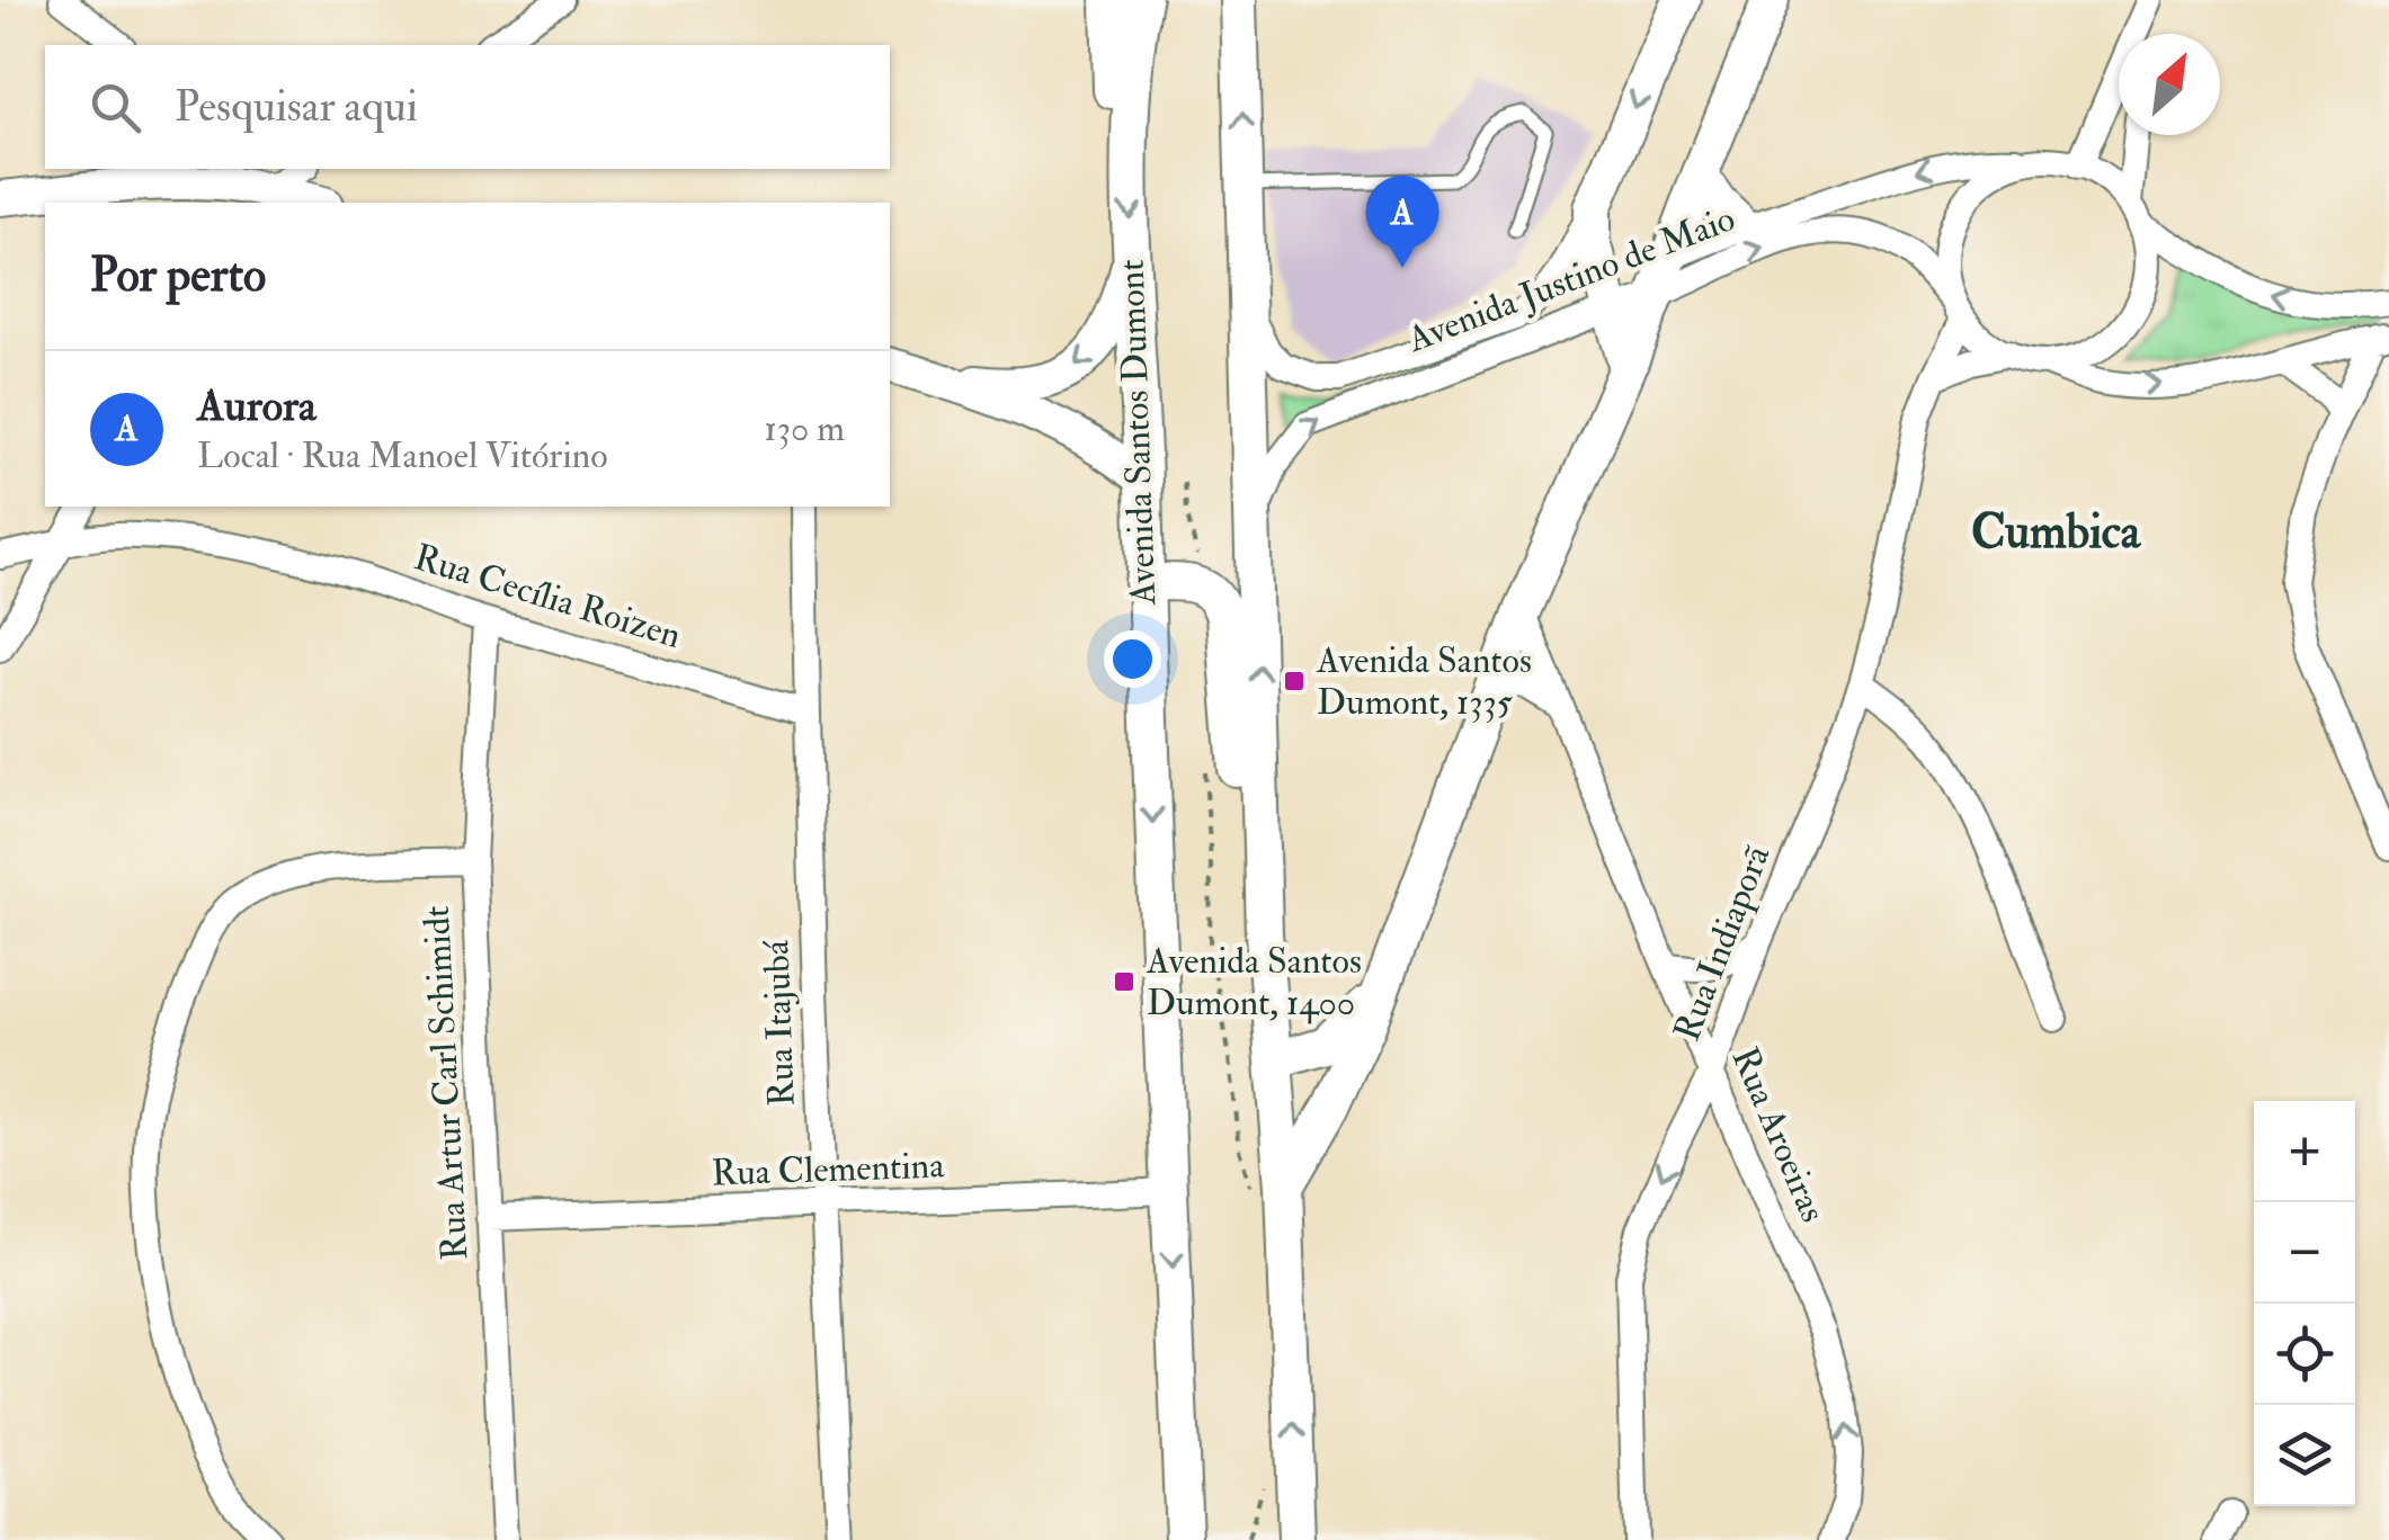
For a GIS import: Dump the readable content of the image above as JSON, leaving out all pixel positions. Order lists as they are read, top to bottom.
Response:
{
  "streets": {
    "main road": ["Avenida Santos Dumont"],
    "street": [
      "Avenida Justino de Maio",
      "Rua Cecília Roizen",
      "Rua Indiaporã",
      "Rua Itajubá",
      "Rua Artur Carl Schimidt",
      "Rua Aroeiras",
      "Rua Clementina"
    ]
  },
  "crossings": [
    ["Avenida Justino de Maio", "Rua Indiaporã"],
    ["Avenida Santos Dumont", "Rua Clementina"],
    ["Rua Cecília Roizen", "Rua Itajubá"],
    ["Rua Cecília Roizen", "Rua Artur Carl Schimidt"],
    ["Rua Indiaporã", "Rua Aroeiras"],
    ["Rua Itajubá", "Rua Clementina"],
    ["Rua Artur Carl Schimidt", "Rua Clementina"]
  ],
  "one_way": ["Rua Indiaporã", "Rua Aroeiras"],
  "districts": ["Cumbica"],
  "places": {
    "transit": ["Avenida Santos Dumont, 1335", "Avenida Santos Dumont, 1400"]
  },
  "north": "top right",
  "page": {
    "search": "Pesquisar aqui",
    "pins": "A",
    "heading": "Por perto",
    "list": [
      {
        "mark": "A",
        "name": "Aurora",
        "note": "Local · Rua Manoel Vitórino",
        "value": "130 m"
      }
    ],
    "map_buttons": ["+", "−"]
  }
}
